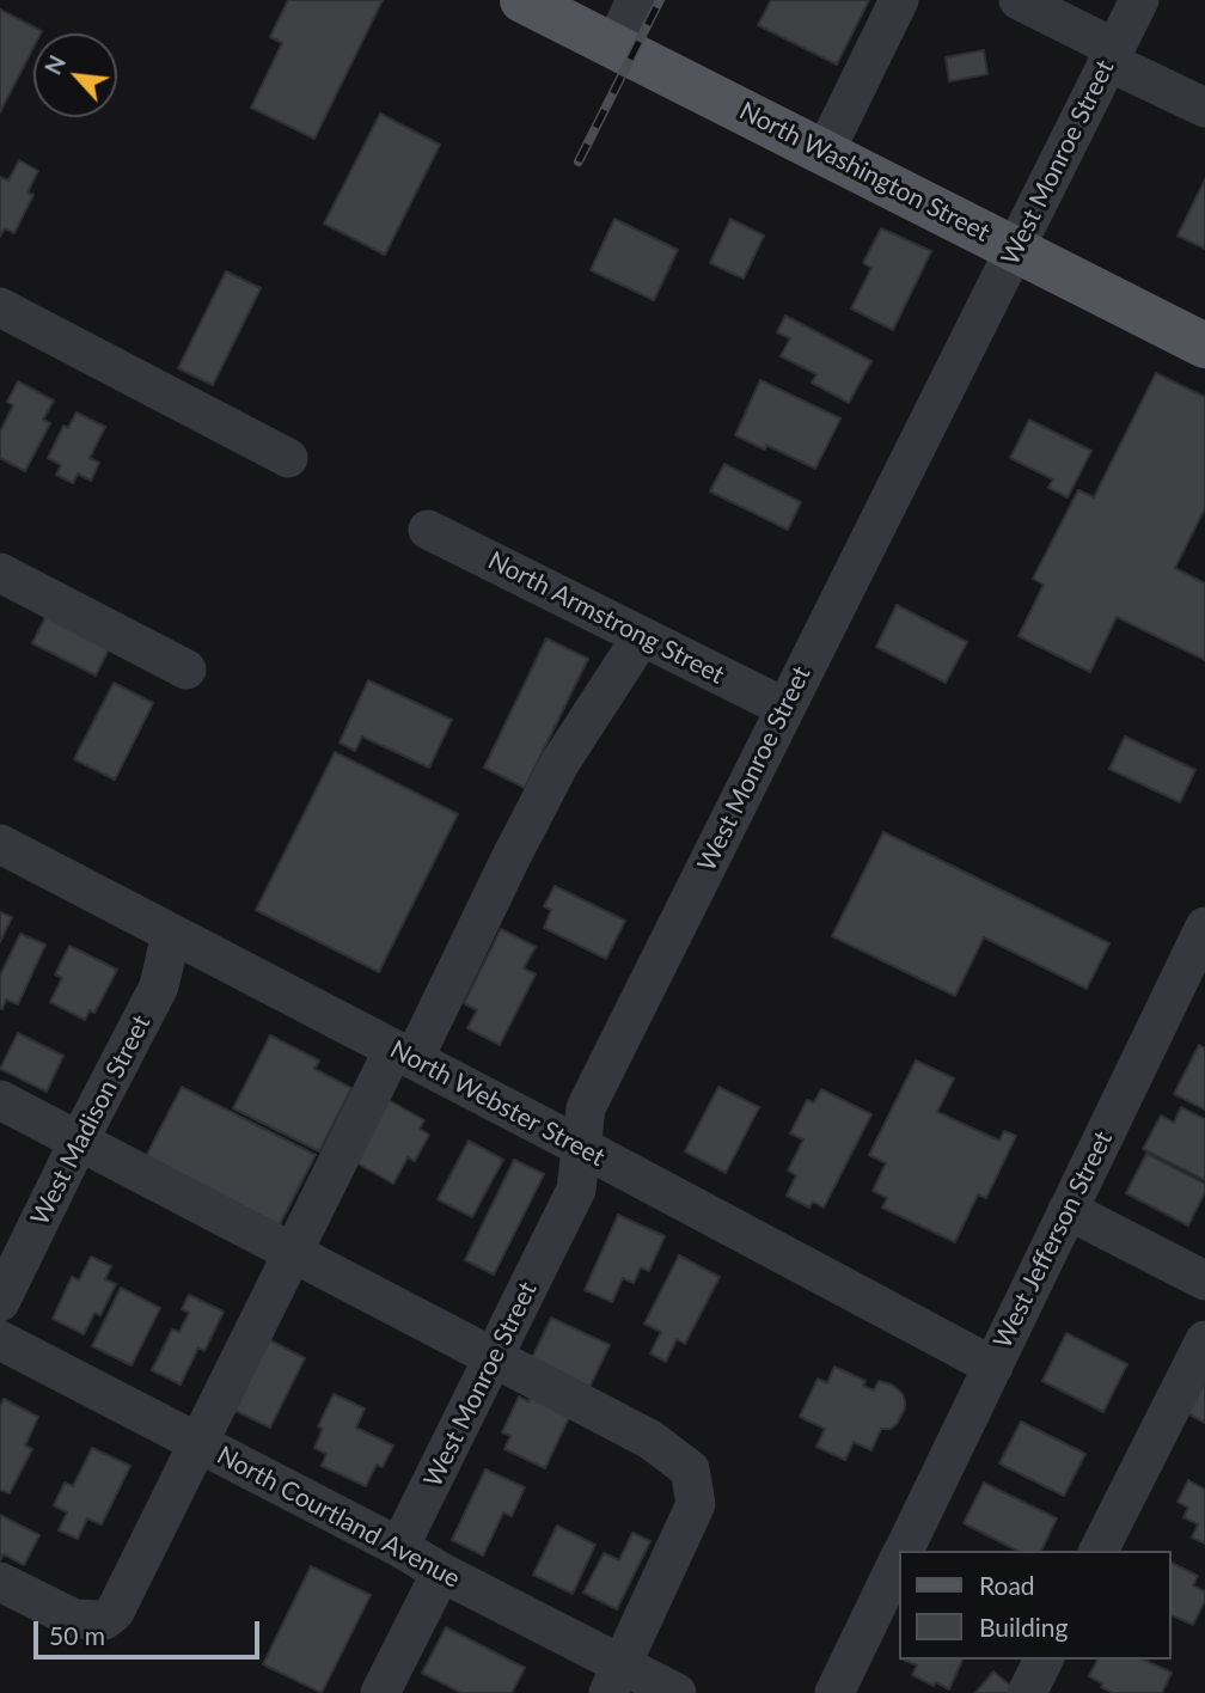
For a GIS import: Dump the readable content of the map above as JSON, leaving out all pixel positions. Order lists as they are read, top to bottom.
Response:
{
  "streets": {
    "main road": ["North Washington Street"],
    "street": [
      "West Monroe Street",
      "North Armstrong Street",
      "North Webster Street",
      "West Madison Street",
      "West Jefferson Street",
      "North Courtland Avenue"
    ]
  },
  "crossings": [
    ["West Monroe Street", "North Washington Street"],
    ["West Monroe Street", "North Armstrong Street"],
    ["West Monroe Street", "North Webster Street"],
    ["West Monroe Street", "North Courtland Avenue"],
    ["North Webster Street", "West Madison Street"],
    ["North Webster Street", "West Jefferson Street"]
  ],
  "legend": ["Road", "Building"],
  "scale_bar": "50 m",
  "north": "top left"
}
